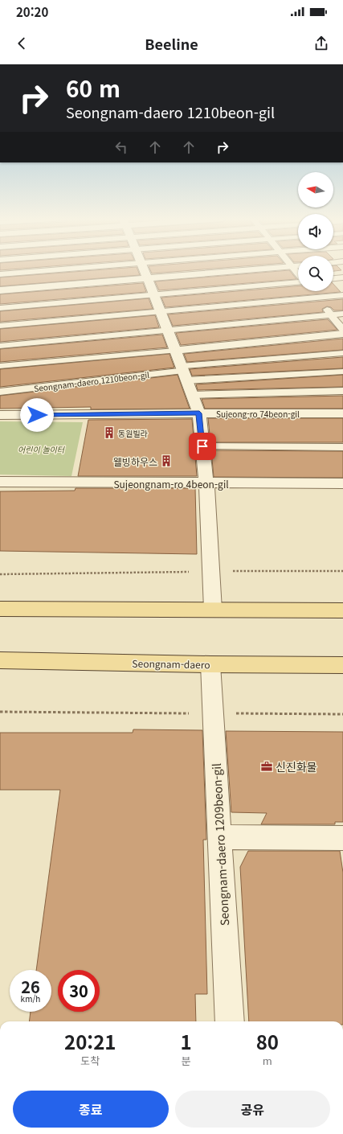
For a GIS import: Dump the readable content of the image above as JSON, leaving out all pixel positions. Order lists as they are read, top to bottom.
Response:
{
  "streets": {
    "main road": ["Seongnam-daero"],
    "street": ["Sujeong-ro 74beon-gil", "Sujeongnam-ro 4beon-gil", "Seongnam-daero 1209beon-gil"],
    "lane": ["Seongnam-daero 1210beon-gil"]
  },
  "crossings": [
    ["Seongnam-daero", "Seongnam-daero 1209beon-gil"]
  ],
  "parks": ["어린이 놀이터"],
  "places": {
    "building": ["동원빌라", "웰빙하우스"],
    "office": ["신진화물"]
  },
  "north": "left",
  "page": {
    "status": "20:20",
    "header": "Beeline",
    "turn": ["60 m", "Seongnam-daero 1210beon-gil"],
    "speed": "26 km/h",
    "limit": "30",
    "eta": [
      "20:21",
      "도착",
      "1",
      "분",
      "80",
      "m"
    ],
    "buttons": ["종료", "공유"]
  }
}
